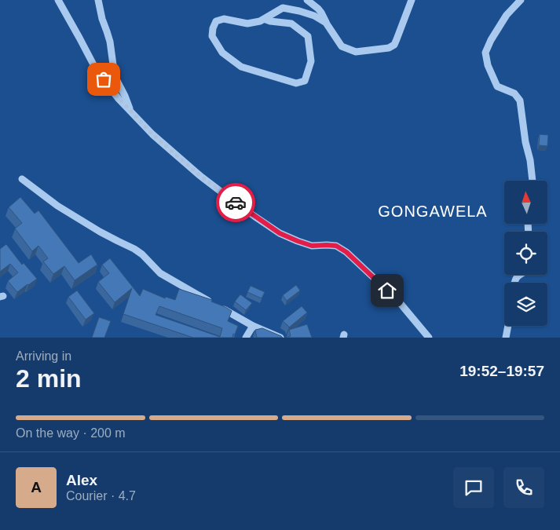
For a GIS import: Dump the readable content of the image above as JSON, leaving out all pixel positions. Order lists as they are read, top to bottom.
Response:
{
  "districts": ["GONGAWELA"],
  "north": "top",
  "page": {
    "heading": ["2 min", "Arriving in", "19:52–19:57"],
    "panel": ["Alex", "Courier · 4.7"],
    "bar": "On the way · 200 m",
    "round": "A"
  }
}
